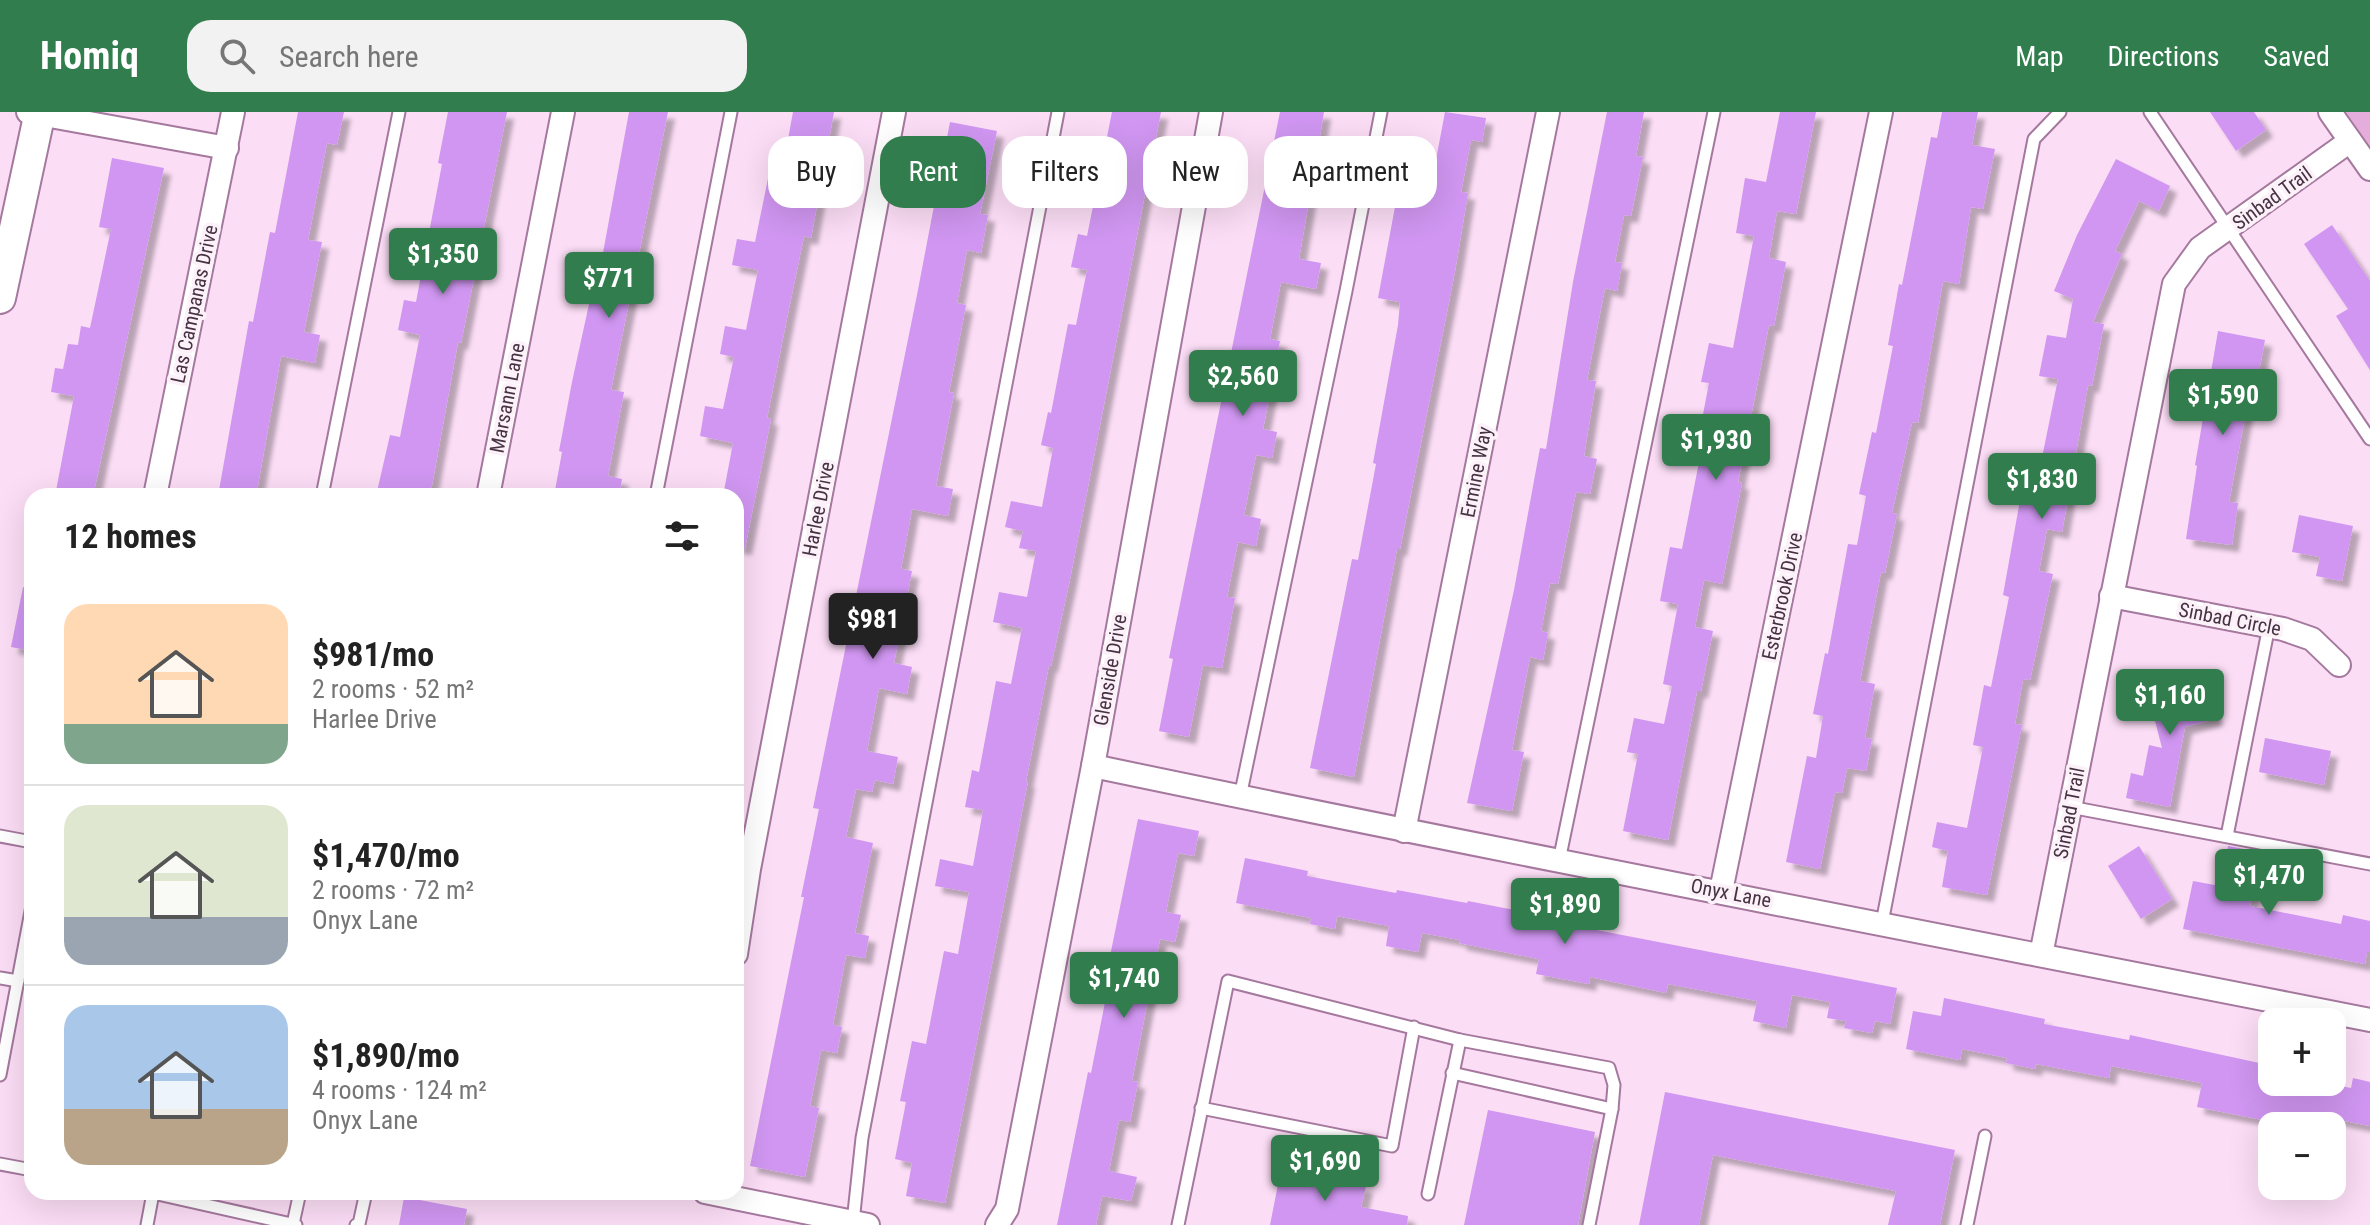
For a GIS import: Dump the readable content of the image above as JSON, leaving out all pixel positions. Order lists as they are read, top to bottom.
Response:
{
  "streets": {
    "street": [
      "Sinbad Trail",
      "Las Campanas Drive",
      "Marsann Lane",
      "Ermine Way",
      "Harlee Drive",
      "Esterbrook Drive",
      "Sinbad Circle",
      "Glenside Drive",
      "Onyx Lane"
    ]
  },
  "crossings": [
    ["Sinbad Trail", "Sinbad Circle"],
    ["Sinbad Trail", "Onyx Lane"],
    ["Ermine Way", "Onyx Lane"],
    ["Esterbrook Drive", "Onyx Lane"],
    ["Glenside Drive", "Onyx Lane"]
  ],
  "page": {
    "header": "Homiq",
    "search": "Search here",
    "nav": ["Map", "Directions", "Saved"],
    "chip": [
      "Buy",
      "Rent",
      "Filters",
      "New",
      "Apartment"
    ],
    "price": [
      "$1,350",
      "$771",
      "$2,560",
      "$1,590",
      "$1,930",
      "$1,830",
      "$981",
      "$1,160",
      "$1,470",
      "$1,890",
      "$1,740",
      "$1,690"
    ],
    "heading": "12 homes",
    "list": [
      {
        "name": "$981/mo",
        "note": "2 rooms · 52 m² · Harlee Drive"
      },
      {
        "name": "$1,470/mo",
        "note": "2 rooms · 72 m² · Onyx Lane"
      },
      {
        "name": "$1,890/mo",
        "note": "4 rooms · 124 m² · Onyx Lane"
      }
    ],
    "map_buttons": ["+", "−"]
  }
}
